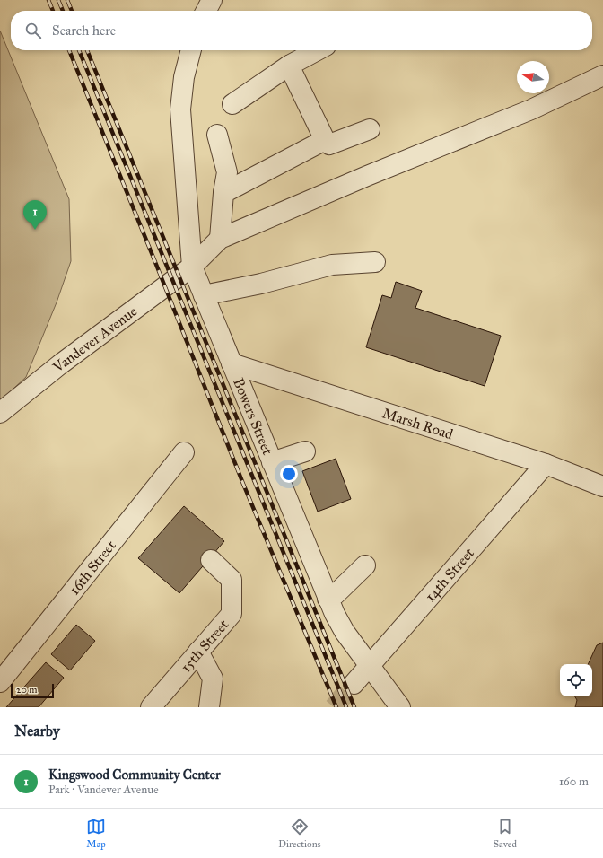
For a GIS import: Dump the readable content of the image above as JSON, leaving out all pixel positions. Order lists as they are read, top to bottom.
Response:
{
  "streets": {
    "street": [
      "Vandever Avenue",
      "Bowers Street",
      "Marsh Road",
      "16th Street",
      "14th Street",
      "15th Street"
    ]
  },
  "crossings": [
    ["Vandever Avenue", "Bowers Street"],
    ["Bowers Street", "Marsh Road"],
    ["Bowers Street", "14th Street"],
    ["Marsh Road", "14th Street"]
  ],
  "scale_bar": "20 m",
  "north": "left",
  "page": {
    "search": "Search here",
    "pins": "1",
    "scale": "20 m",
    "heading": "Nearby",
    "list": [
      {
        "mark": "1",
        "name": "Kingswood Community Center",
        "note": "Park · Vandever Avenue",
        "value": "160 m"
      }
    ],
    "nav": ["Map", "Directions", "Saved"]
  }
}
